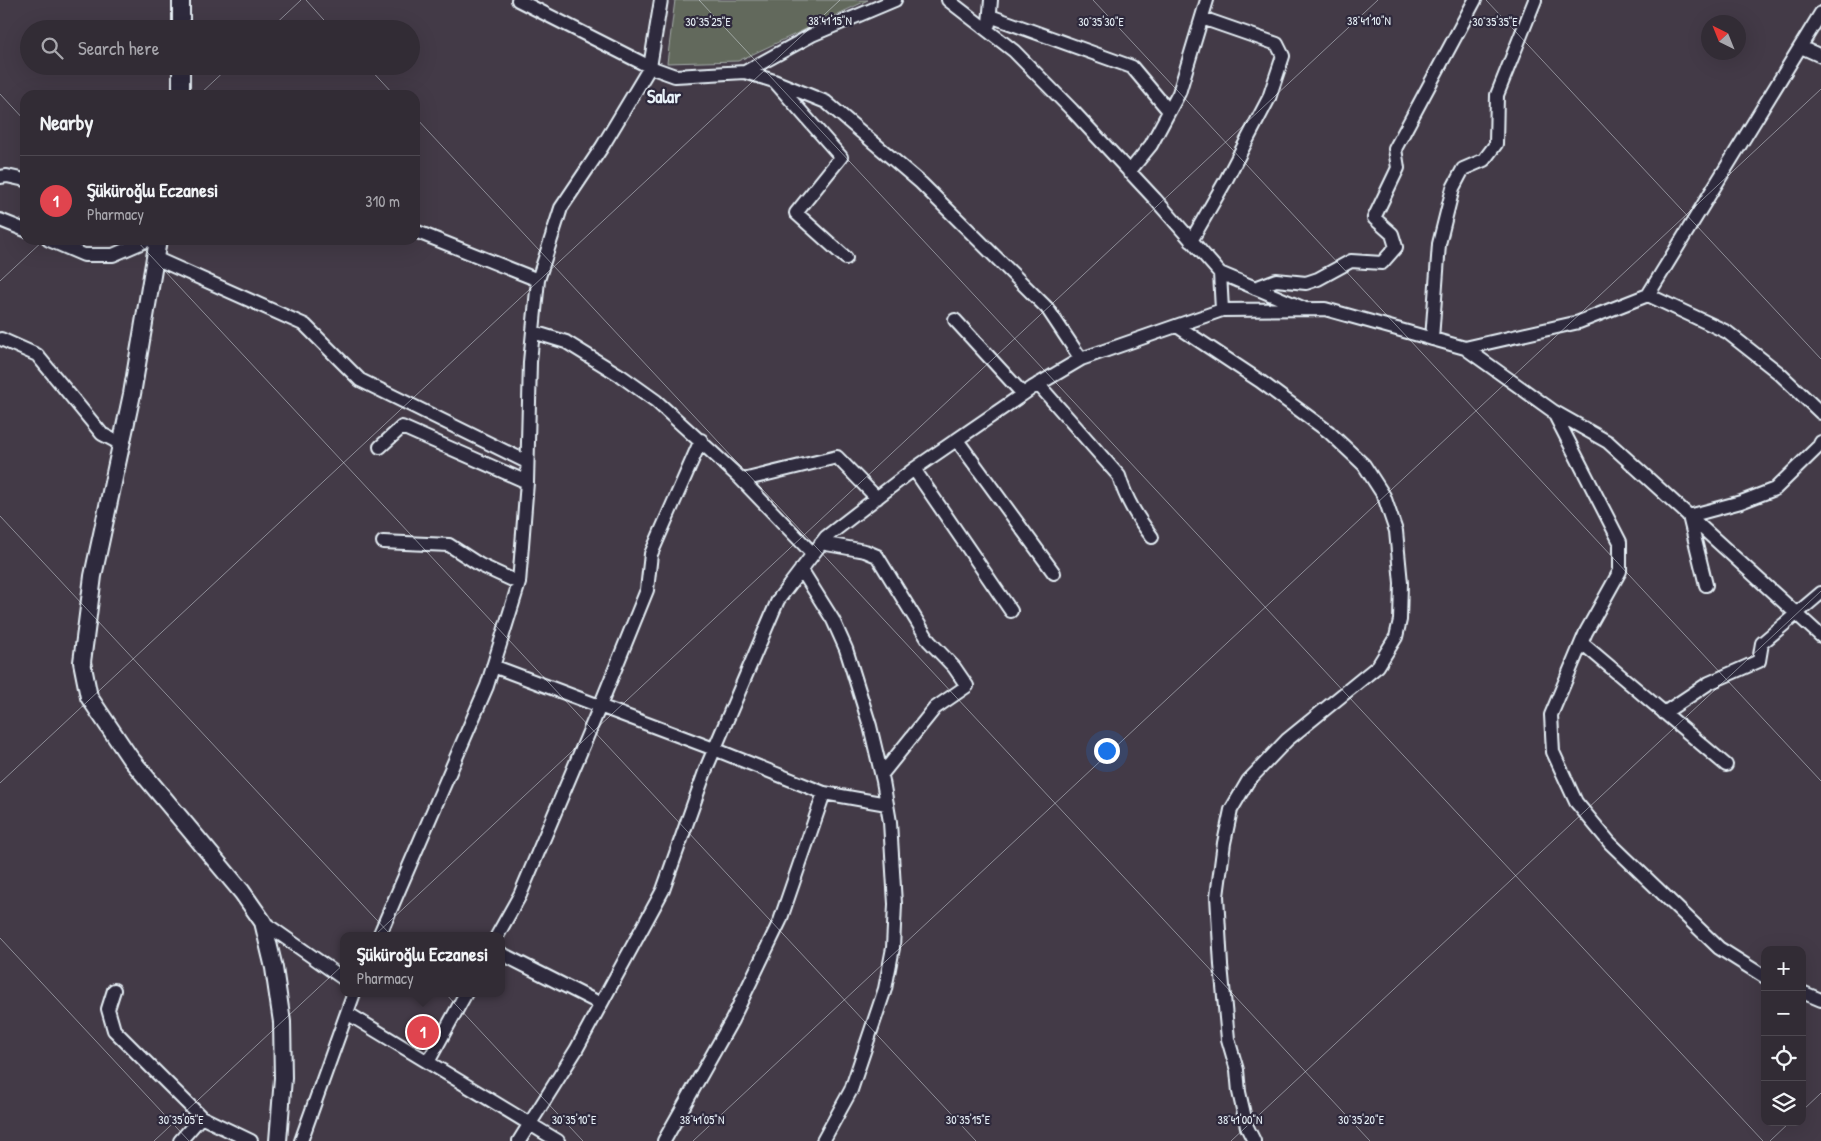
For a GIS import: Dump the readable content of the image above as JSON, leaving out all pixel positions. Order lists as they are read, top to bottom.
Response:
{
  "districts": ["Salar"],
  "north": "top left",
  "page": {
    "search": "Search here",
    "heading": "Nearby",
    "list": [
      {
        "mark": "1",
        "name": "Şüküroğlu Eczanesi",
        "note": "Pharmacy",
        "value": "310 m"
      }
    ],
    "popup": ["Şüküroğlu Eczanesi", "Pharmacy"],
    "map_buttons": ["+", "−"],
    "pins": "1"
  },
  "coordinates": [
    "38°41'10\"N",
    "38°41'15\"N",
    "30°35'25\"E",
    "30°35'30\"E",
    "30°35'35\"E",
    "30°35'05\"E",
    "30°35'10\"E",
    "30°35'15\"E",
    "30°35'20\"E",
    "38°41'05\"N",
    "38°41'00\"N"
  ]
}
